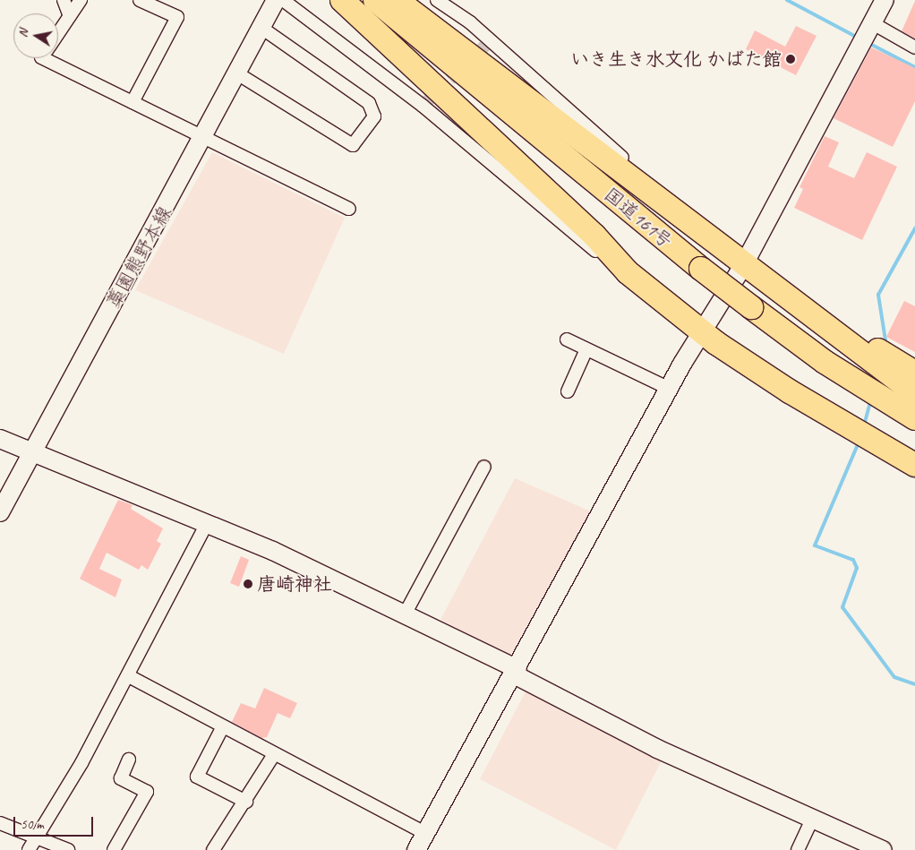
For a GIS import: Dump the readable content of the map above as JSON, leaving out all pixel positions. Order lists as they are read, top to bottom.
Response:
{
  "streets": {
    "highway": ["国道161号"],
    "street": ["藁園熊野本線"]
  },
  "places": ["いき生き水文化 かばた館", "唐崎神社"],
  "scale_bar": "50 m",
  "north": "left"
}
